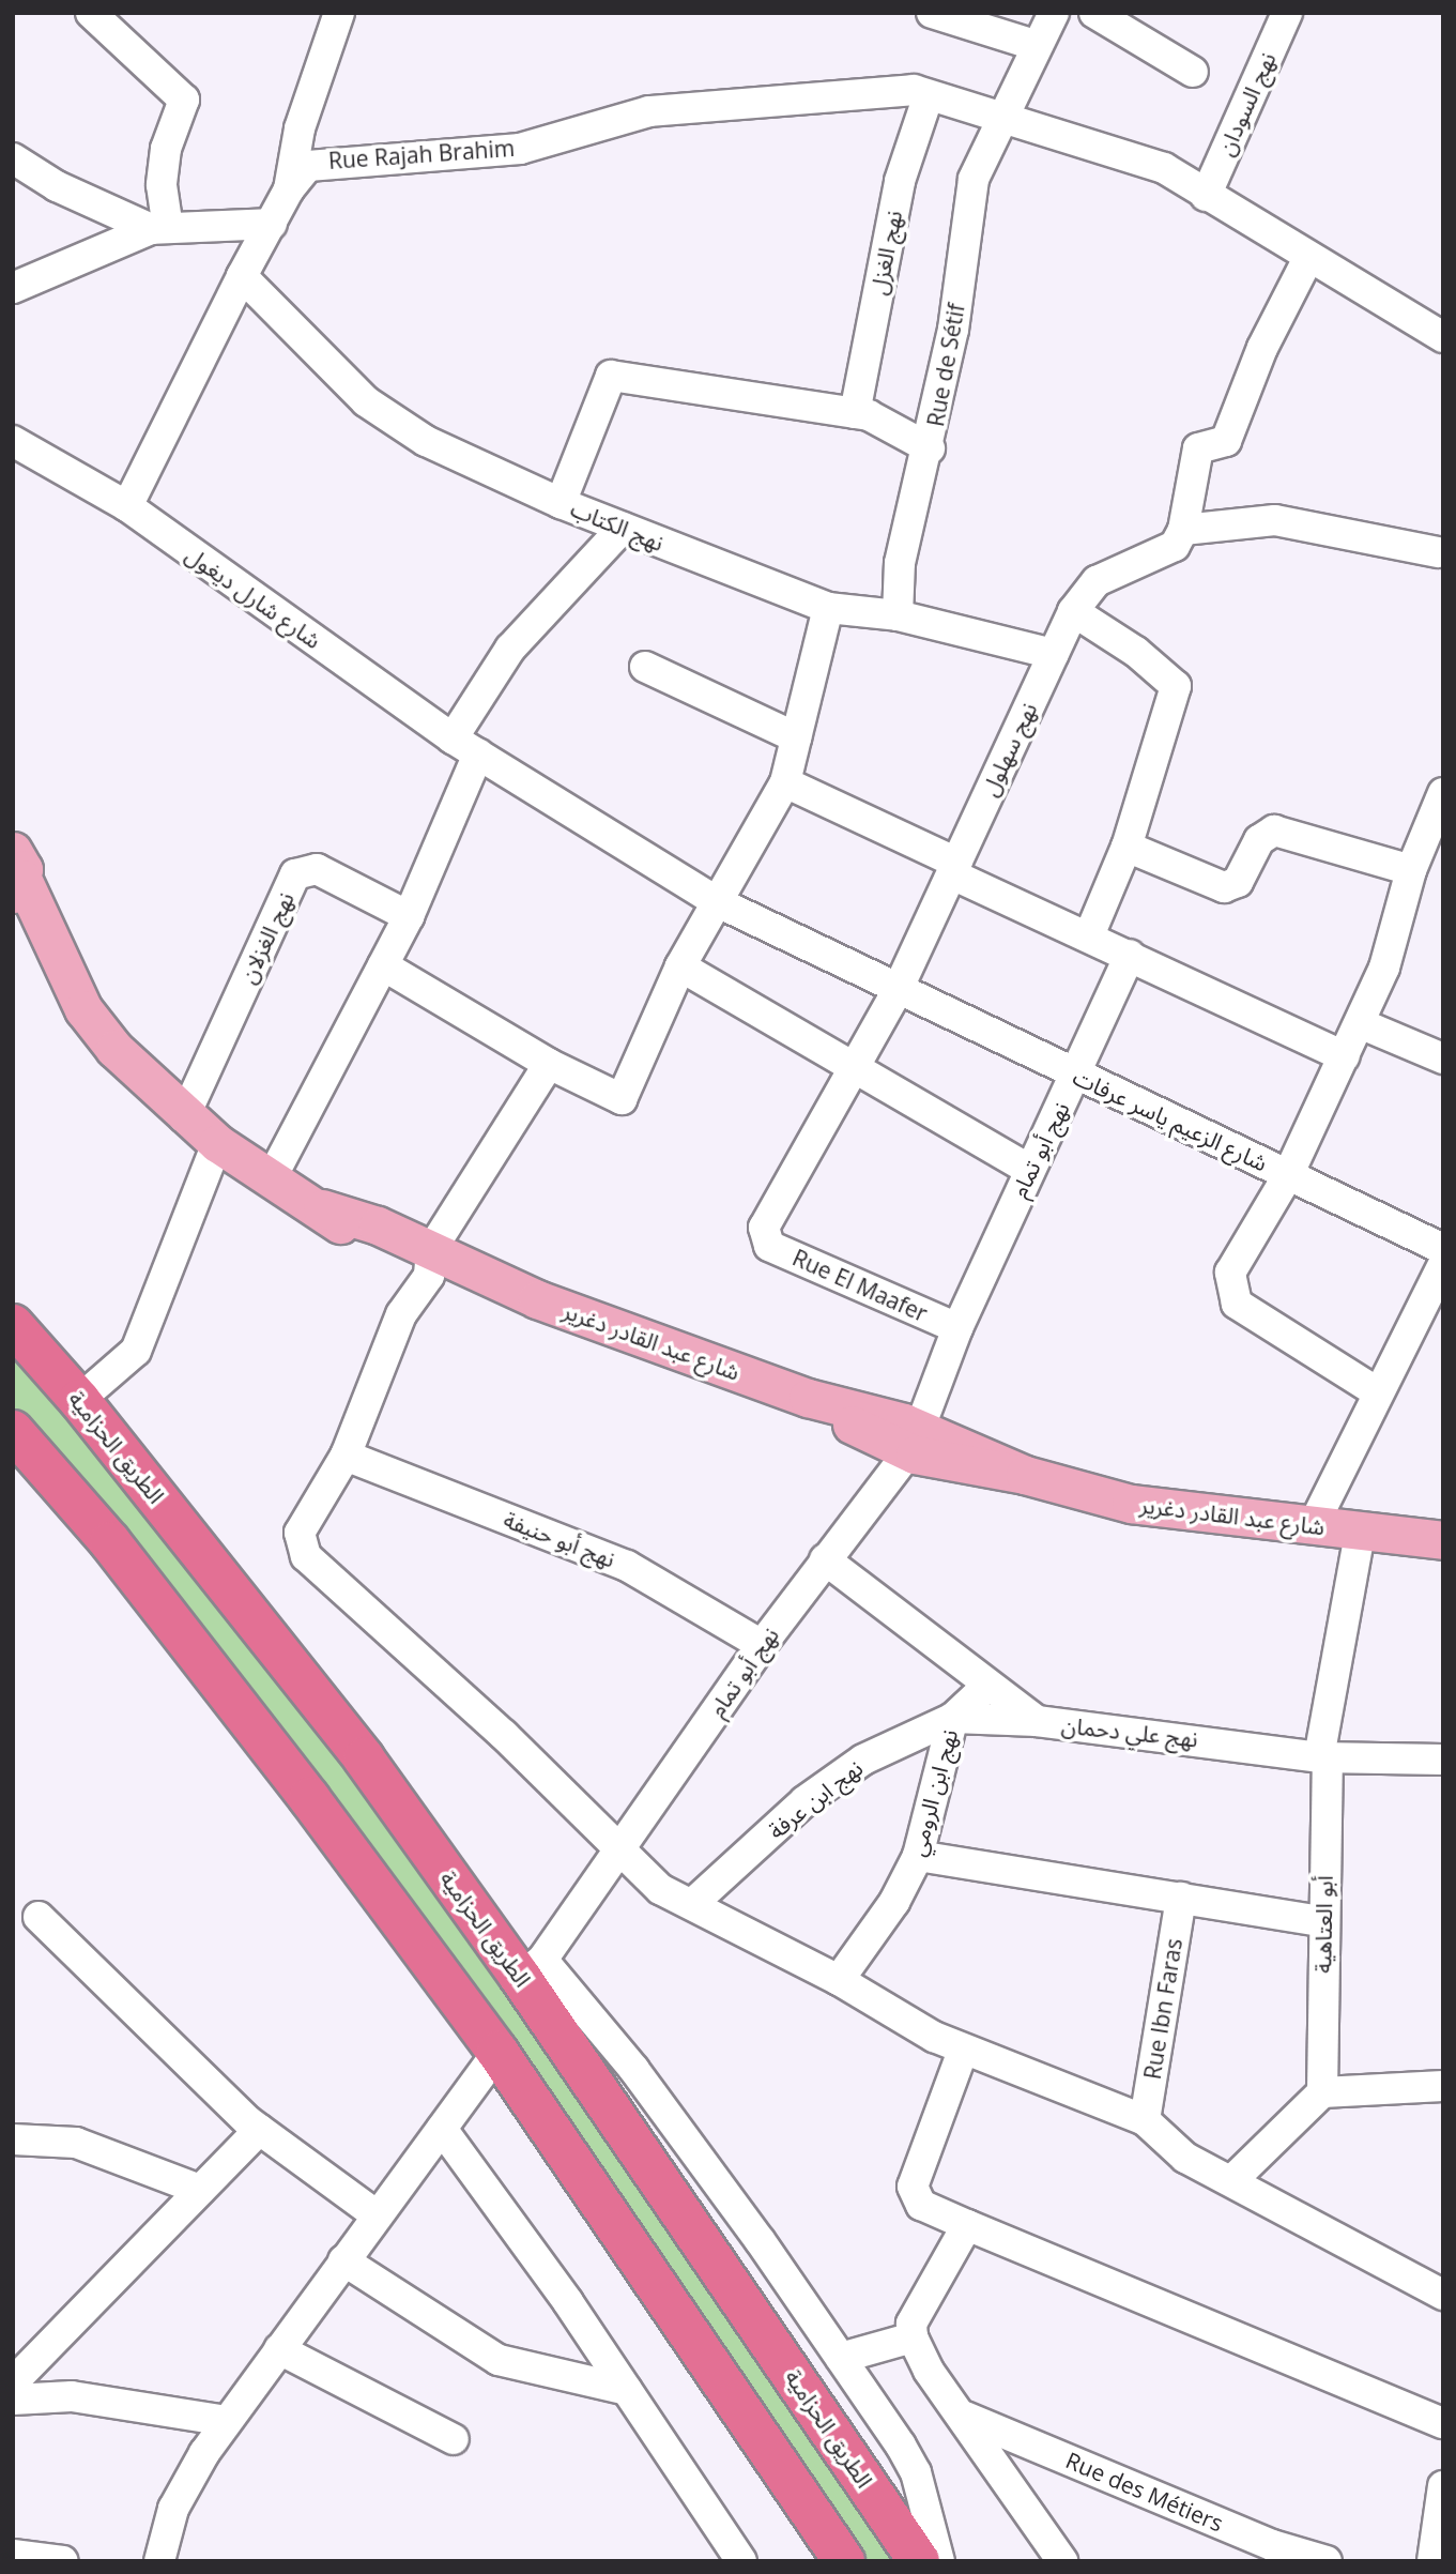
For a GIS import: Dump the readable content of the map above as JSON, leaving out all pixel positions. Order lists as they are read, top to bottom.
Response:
{
  "streets": {
    "highway": ["الطريق الحزامية"],
    "main road": ["شارع عبد القادر دغرير"],
    "street": [
      "نهج السودان",
      "Rue Rajah Brahim",
      "نهج الغزل",
      "Rue de Sétif",
      "نهج الكتاب",
      "شارع شارل ديغول",
      "نهج سهلول",
      "نهج الغزلان",
      "شارع الزعيم ياسر عرفات",
      "نهج أبو تمام",
      "Rue El Maafer",
      "نهج أبو حنيفة",
      "نهج علي دحمان",
      "نهج ابن الرومي",
      "نهج ابن عرفة",
      "أبو العتاهية",
      "Rue Ibn Faras",
      "Rue des Métiers"
    ]
  },
  "crossings": [
    ["نهج السودان", "Rue Rajah Brahim"],
    ["Rue Rajah Brahim", "نهج الغزل"],
    ["Rue Rajah Brahim", "Rue de Sétif"],
    ["Rue Rajah Brahim", "نهج الكتاب"],
    ["Rue Rajah Brahim", "شارع شارل ديغول"],
    ["Rue de Sétif", "نهج الكتاب"],
    ["نهج الكتاب", "نهج سهلول"],
    ["شارع شارل ديغول", "شارع الزعيم ياسر عرفات"],
    ["نهج سهلول", "شارع الزعيم ياسر عرفات"],
    ["نهج سهلول", "Rue El Maafer"],
    ["نهج الغزلان", "شارع عبد القادر دغرير"],
    ["شارع الزعيم ياسر عرفات", "نهج أبو تمام"],
    ["نهج أبو تمام", "Rue El Maafer"],
    ["نهج أبو تمام", "شارع عبد القادر دغرير"],
    ["نهج أبو تمام", "الطريق الحزامية"],
    ["نهج أبو تمام", "نهج أبو حنيفة"],
    ["نهج أبو تمام", "نهج علي دحمان"],
    ["شارع عبد القادر دغرير", "أبو العتاهية"],
    ["نهج علي دحمان", "أبو العتاهية"],
    ["نهج ابن الرومي", "نهج ابن عرفة"]
  ]
}
